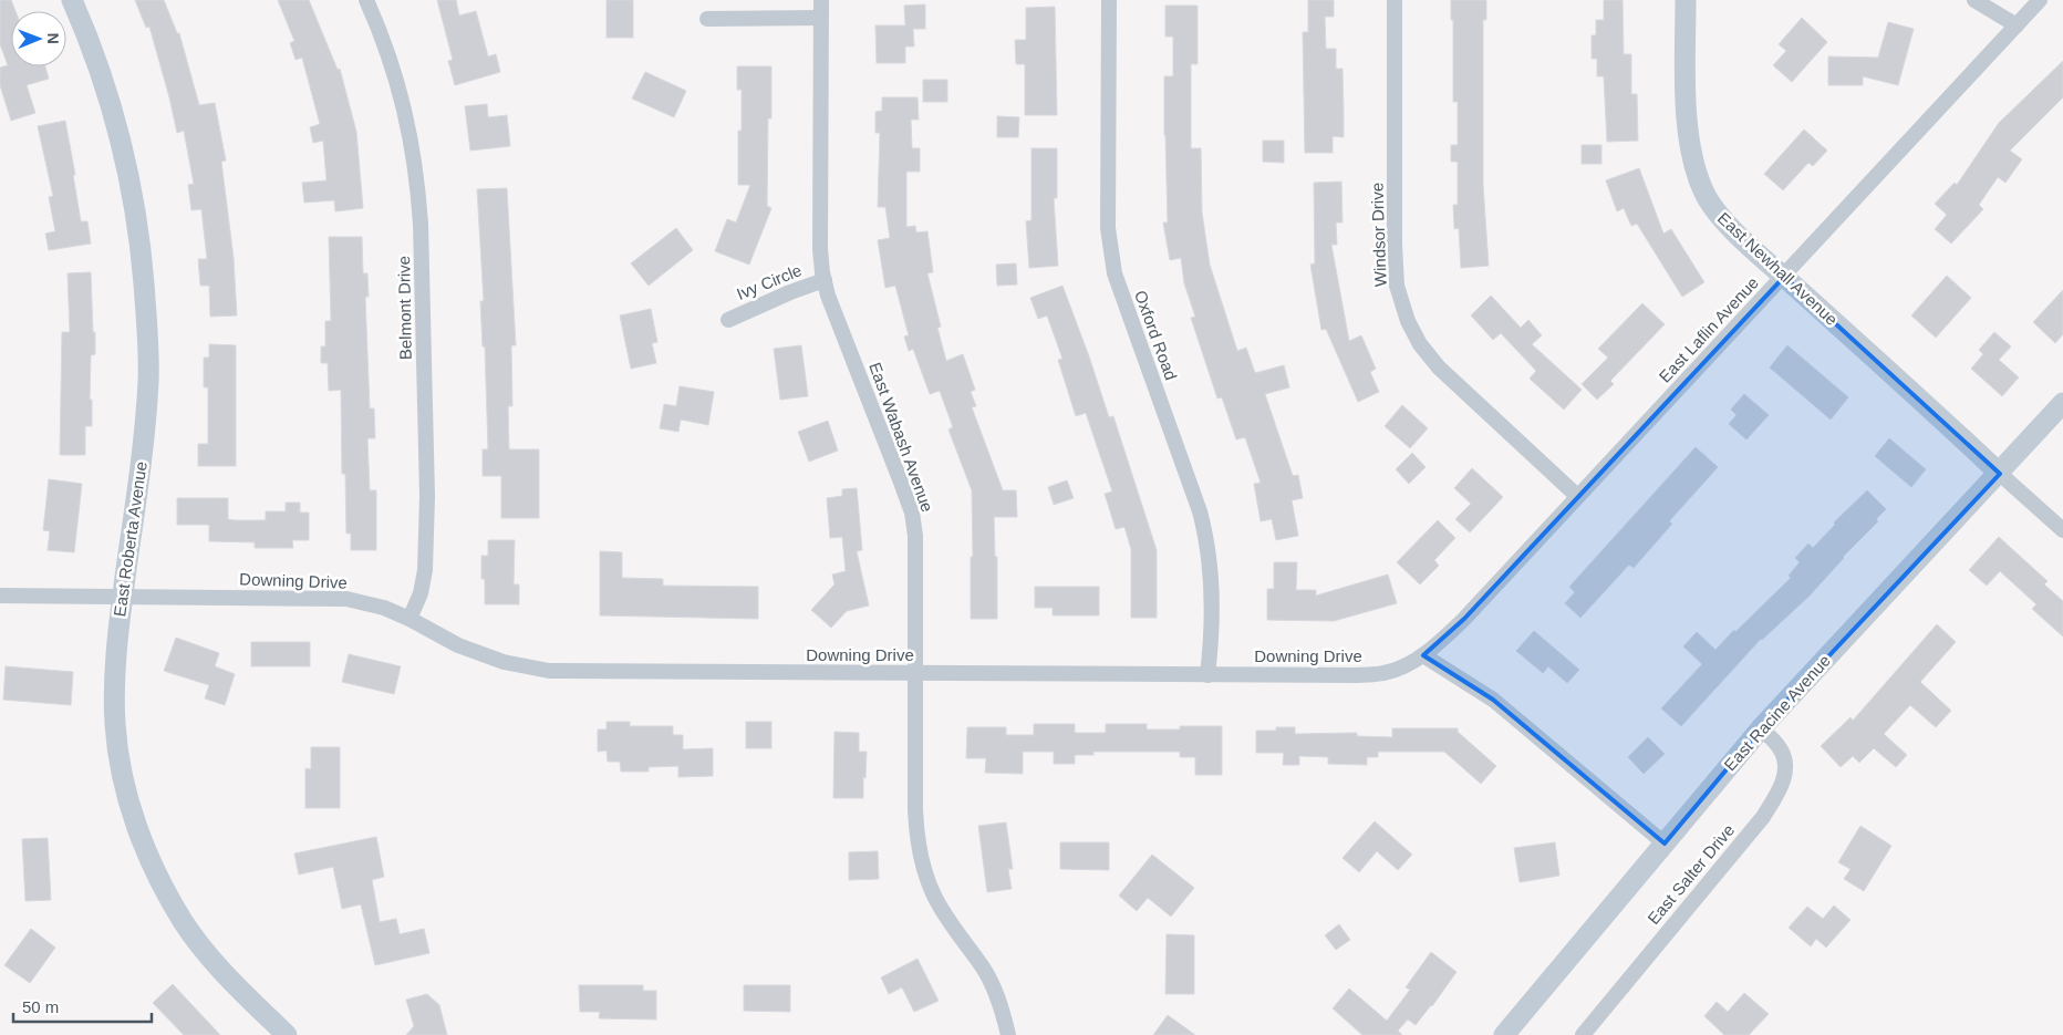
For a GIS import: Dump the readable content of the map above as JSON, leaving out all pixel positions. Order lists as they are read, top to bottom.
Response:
{
  "streets": {
    "street": [
      "Windsor Drive",
      "East Newhall Avenue",
      "Ivy Circle",
      "Belmont Drive",
      "East Laflin Avenue",
      "Oxford Road",
      "East Wabash Avenue",
      "East Roberta Avenue",
      "Downing Drive",
      "East Racine Avenue",
      "East Salter Drive"
    ]
  },
  "crossings": [
    ["Windsor Drive", "East Laflin Avenue"],
    ["East Newhall Avenue", "East Laflin Avenue"],
    ["East Newhall Avenue", "East Racine Avenue"],
    ["Ivy Circle", "East Wabash Avenue"],
    ["Belmont Drive", "Downing Drive"],
    ["East Laflin Avenue", "Downing Drive"],
    ["Oxford Road", "Downing Drive"],
    ["East Wabash Avenue", "Downing Drive"],
    ["East Roberta Avenue", "Downing Drive"],
    ["East Racine Avenue", "East Salter Drive"]
  ],
  "scale_bar": "50 m",
  "north": "right"
}
